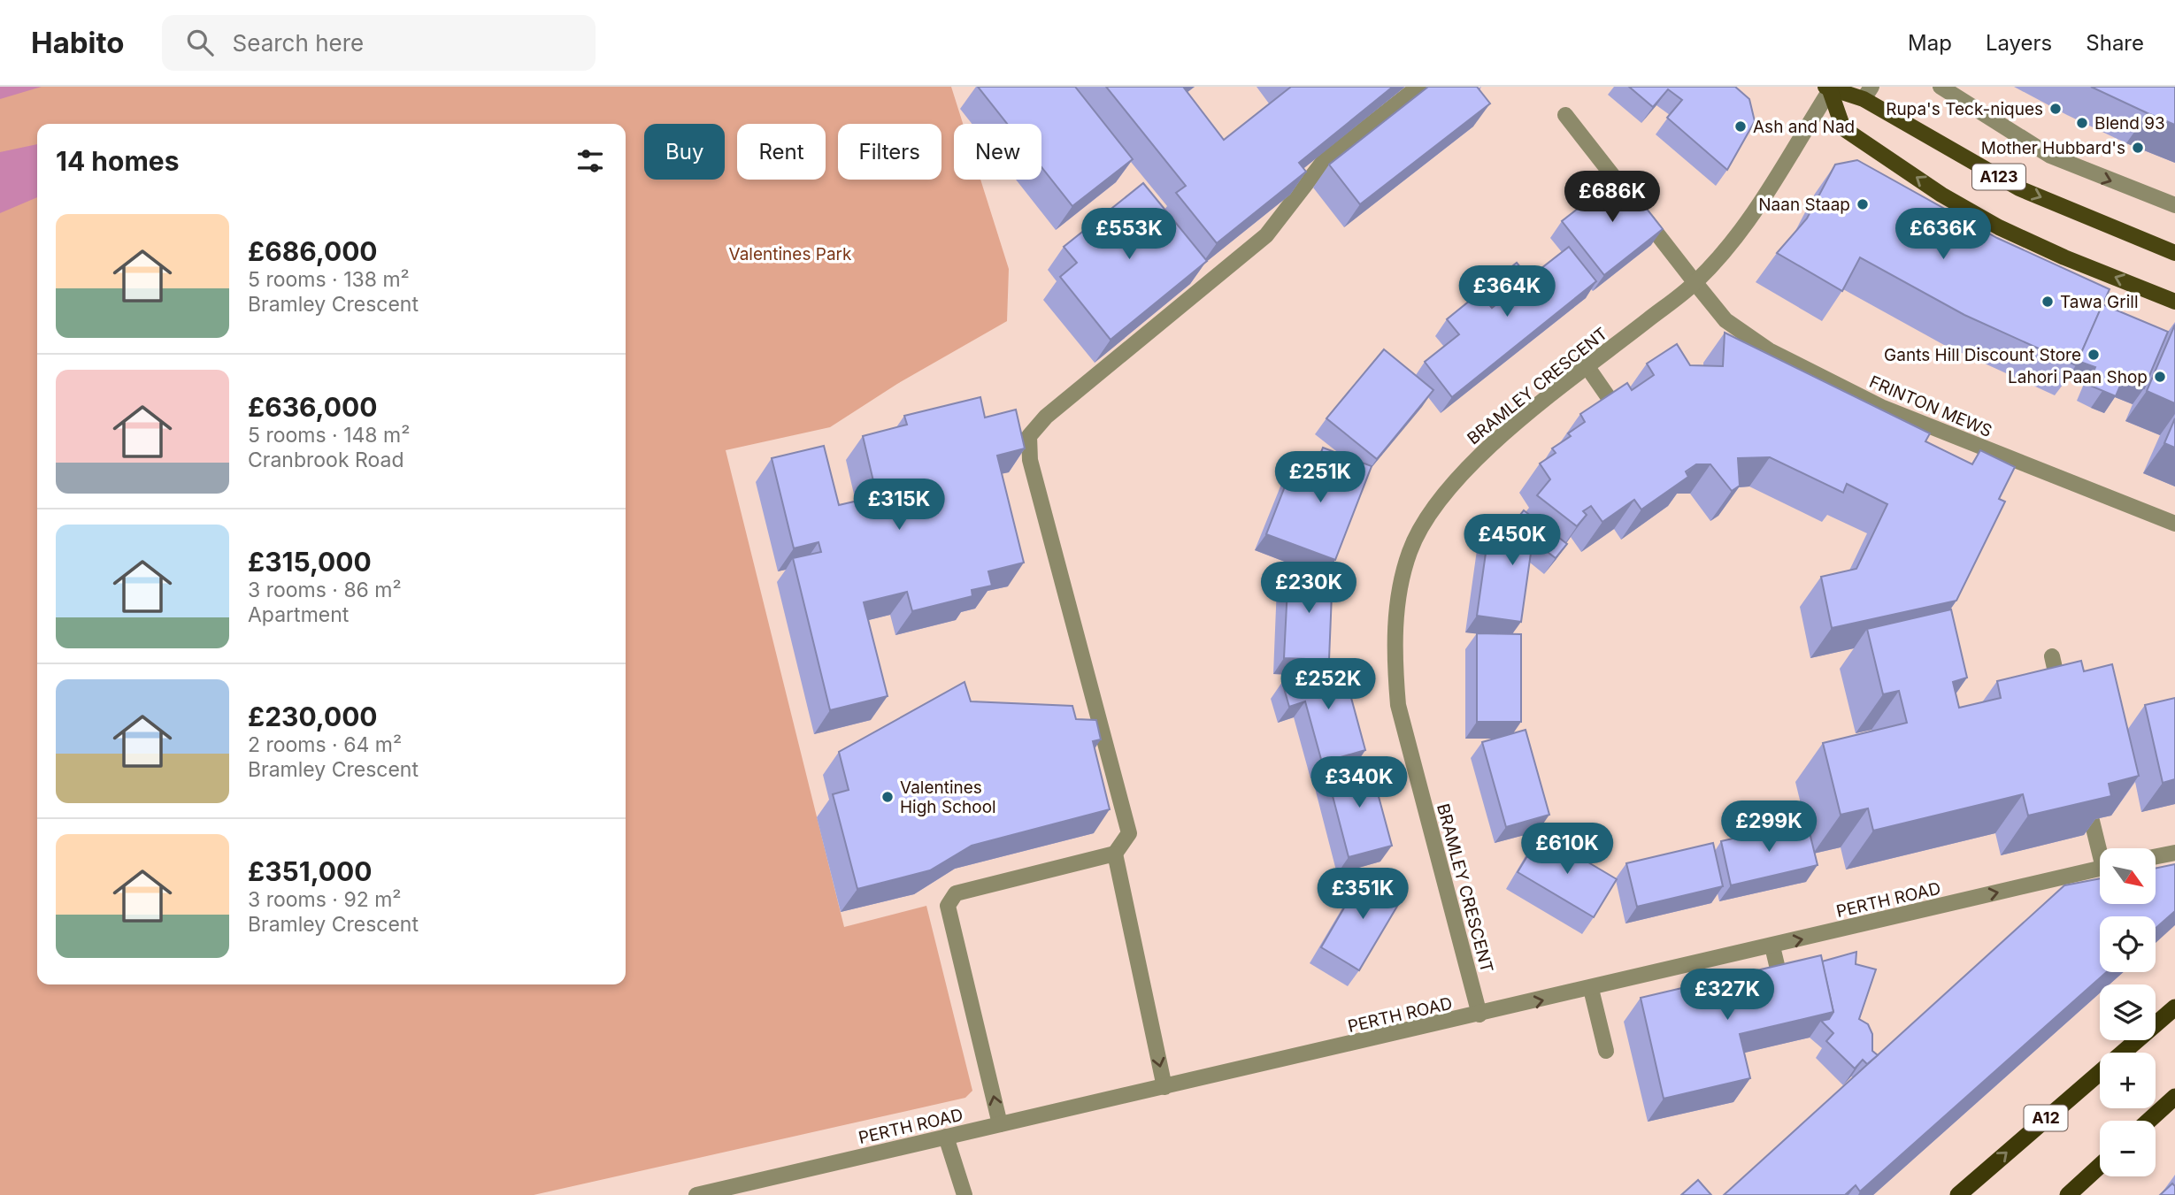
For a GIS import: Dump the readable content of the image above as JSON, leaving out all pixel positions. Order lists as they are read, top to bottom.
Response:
{
  "streets": {
    "highway": ["A12"],
    "main road": ["A123"],
    "street": ["BRAMLEY CRESCENT", "FRINTON MEWS", "PERTH ROAD"]
  },
  "crossings": [
    ["A123", "BRAMLEY CRESCENT"],
    ["BRAMLEY CRESCENT", "FRINTON MEWS"],
    ["BRAMLEY CRESCENT", "PERTH ROAD"]
  ],
  "parks": ["Valentines Park"],
  "places": [
    "Rupa's Teck-niques",
    "Blend 93",
    "Ash and Nad",
    "Mother Hubbard's",
    "Naan Staap",
    "Tawa Grill",
    "Gants Hill Discount Store",
    "Lahori Paan Shop",
    "Valentines High School"
  ],
  "north": "bottom right",
  "page": {
    "header": "Habito",
    "search": "Search here",
    "nav": ["Map", "Layers", "Share"],
    "chip": [
      "Buy",
      "Rent",
      "Filters",
      "New"
    ],
    "heading": "14 homes",
    "price": [
      "£686K",
      "£553K",
      "£636K",
      "£364K",
      "£251K",
      "£315K",
      "£450K",
      "£230K",
      "£252K",
      "£340K",
      "£299K",
      "£610K",
      "£351K",
      "£327K"
    ],
    "list": [
      {
        "name": "£686,000",
        "note": "5 rooms · 138 m² · Bramley Crescent"
      },
      {
        "name": "£636,000",
        "note": "5 rooms · 148 m² · Cranbrook Road"
      },
      {
        "name": "£315,000",
        "note": "3 rooms · 86 m² · Apartment"
      },
      {
        "name": "£230,000",
        "note": "2 rooms · 64 m² · Bramley Crescent"
      },
      {
        "name": "£351,000",
        "note": "3 rooms · 92 m² · Bramley Crescent"
      }
    ],
    "map_buttons": ["+", "−"]
  }
}
